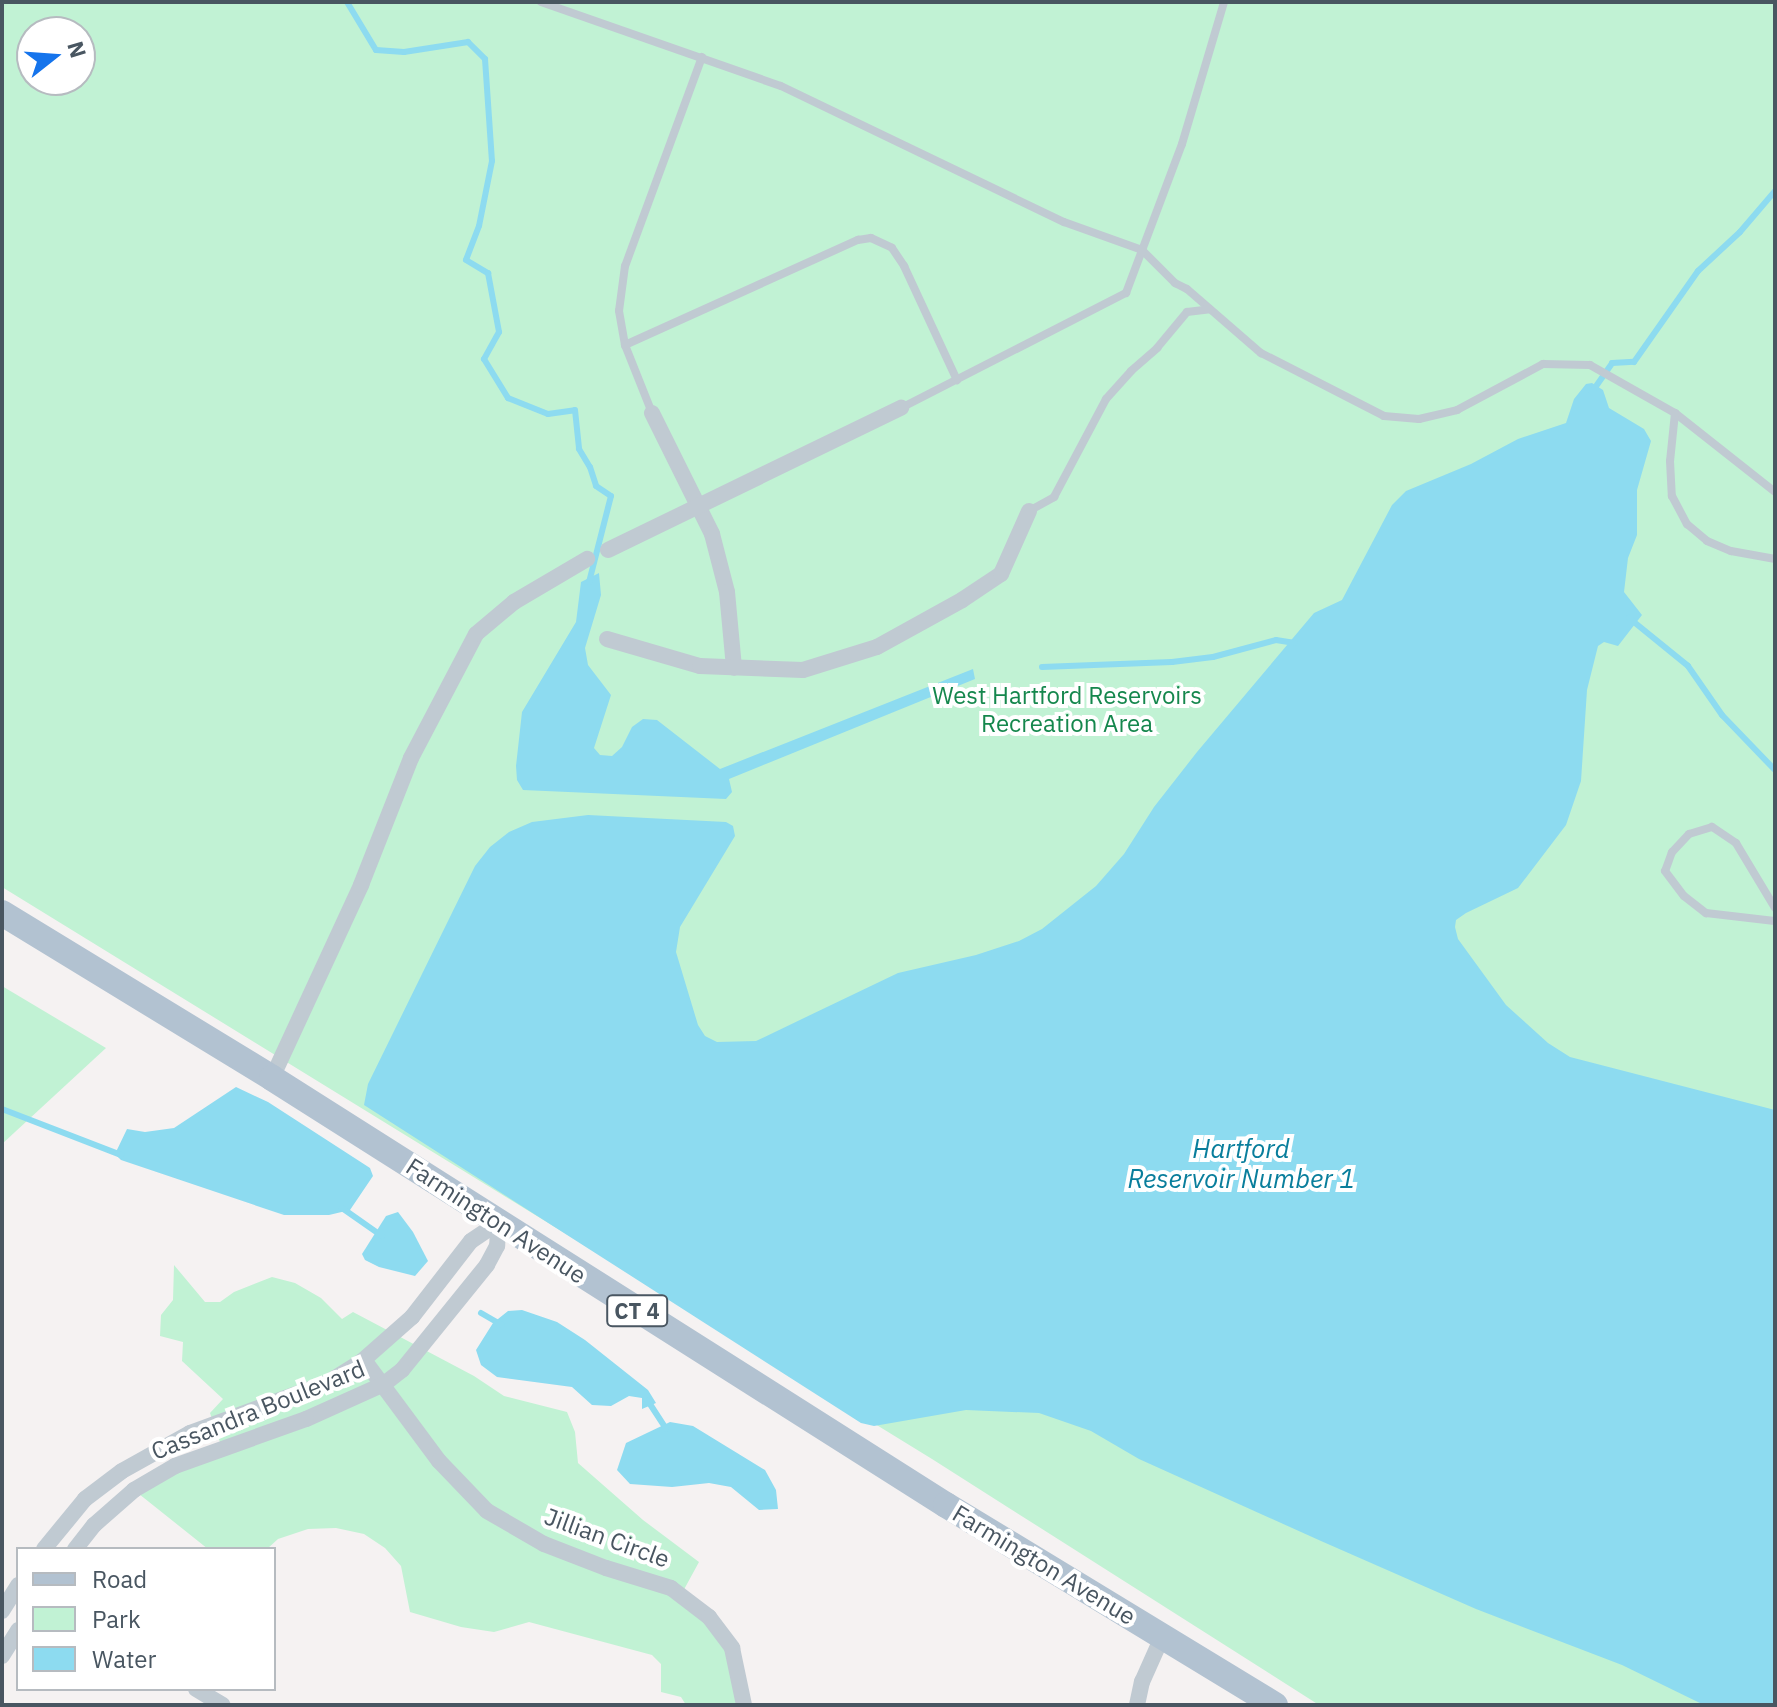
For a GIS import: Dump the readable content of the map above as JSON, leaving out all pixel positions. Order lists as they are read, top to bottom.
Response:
{
  "streets": {
    "main road": ["Farmington Avenue", "CT 4"],
    "street": ["Cassandra Boulevard", "Jillian Circle"]
  },
  "crossings": [
    ["Farmington Avenue", "Cassandra Boulevard"],
    ["Cassandra Boulevard", "Jillian Circle"]
  ],
  "water": ["Hartford Reservoir Number 1"],
  "parks": ["West Hartford Reservoirs Recreation Area"],
  "legend": ["Road", "Park", "Water"],
  "north": "right"
}
